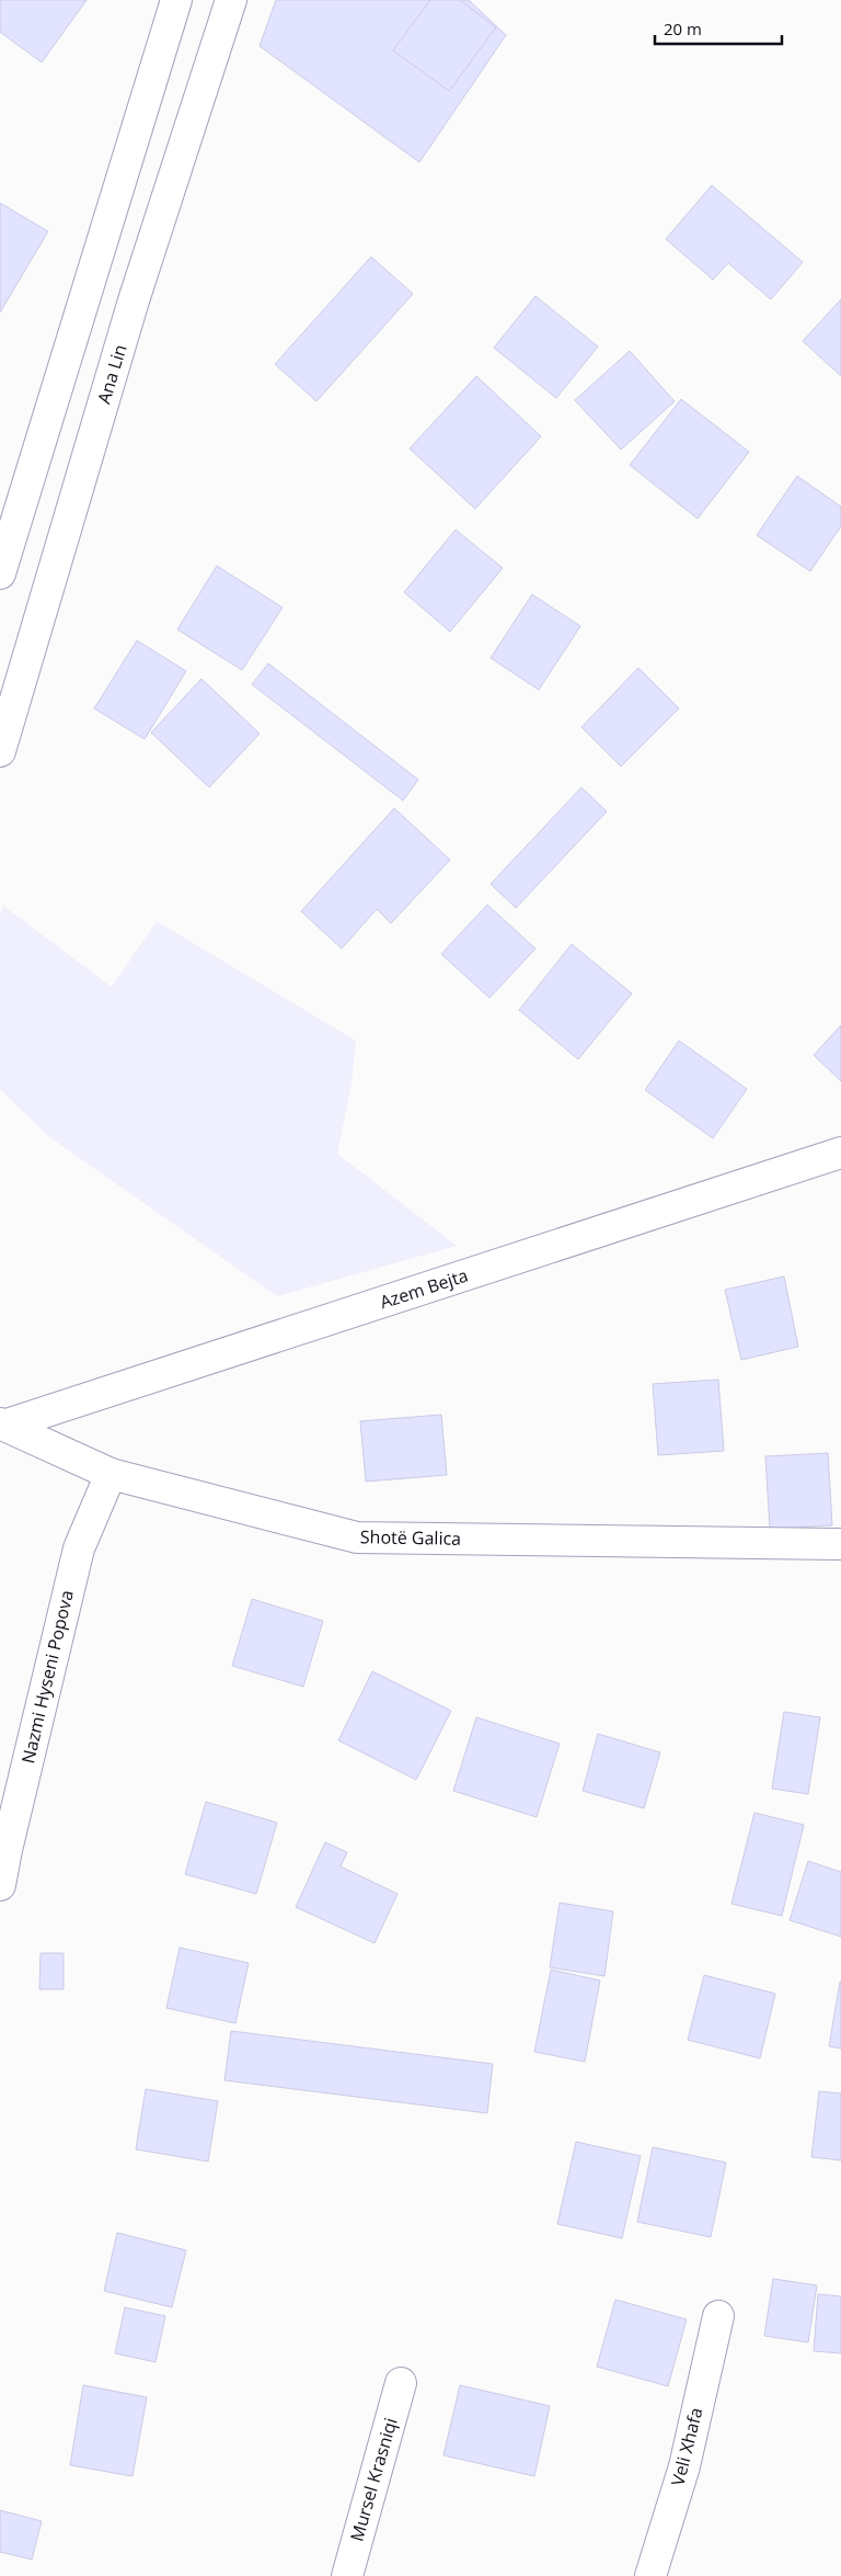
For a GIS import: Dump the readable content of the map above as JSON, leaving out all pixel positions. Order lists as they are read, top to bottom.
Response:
{
  "streets": {
    "street": [
      "Ana Lin",
      "Azem Bejta",
      "Shotë Galica",
      "Nazmi Hyseni Popova",
      "Veli Xhafa",
      "Mursel Krasniqi"
    ]
  },
  "crossings": [
    ["Azem Bejta", "Shotë Galica"],
    ["Shotë Galica", "Nazmi Hyseni Popova"]
  ],
  "scale_bar": "20 m"
}
